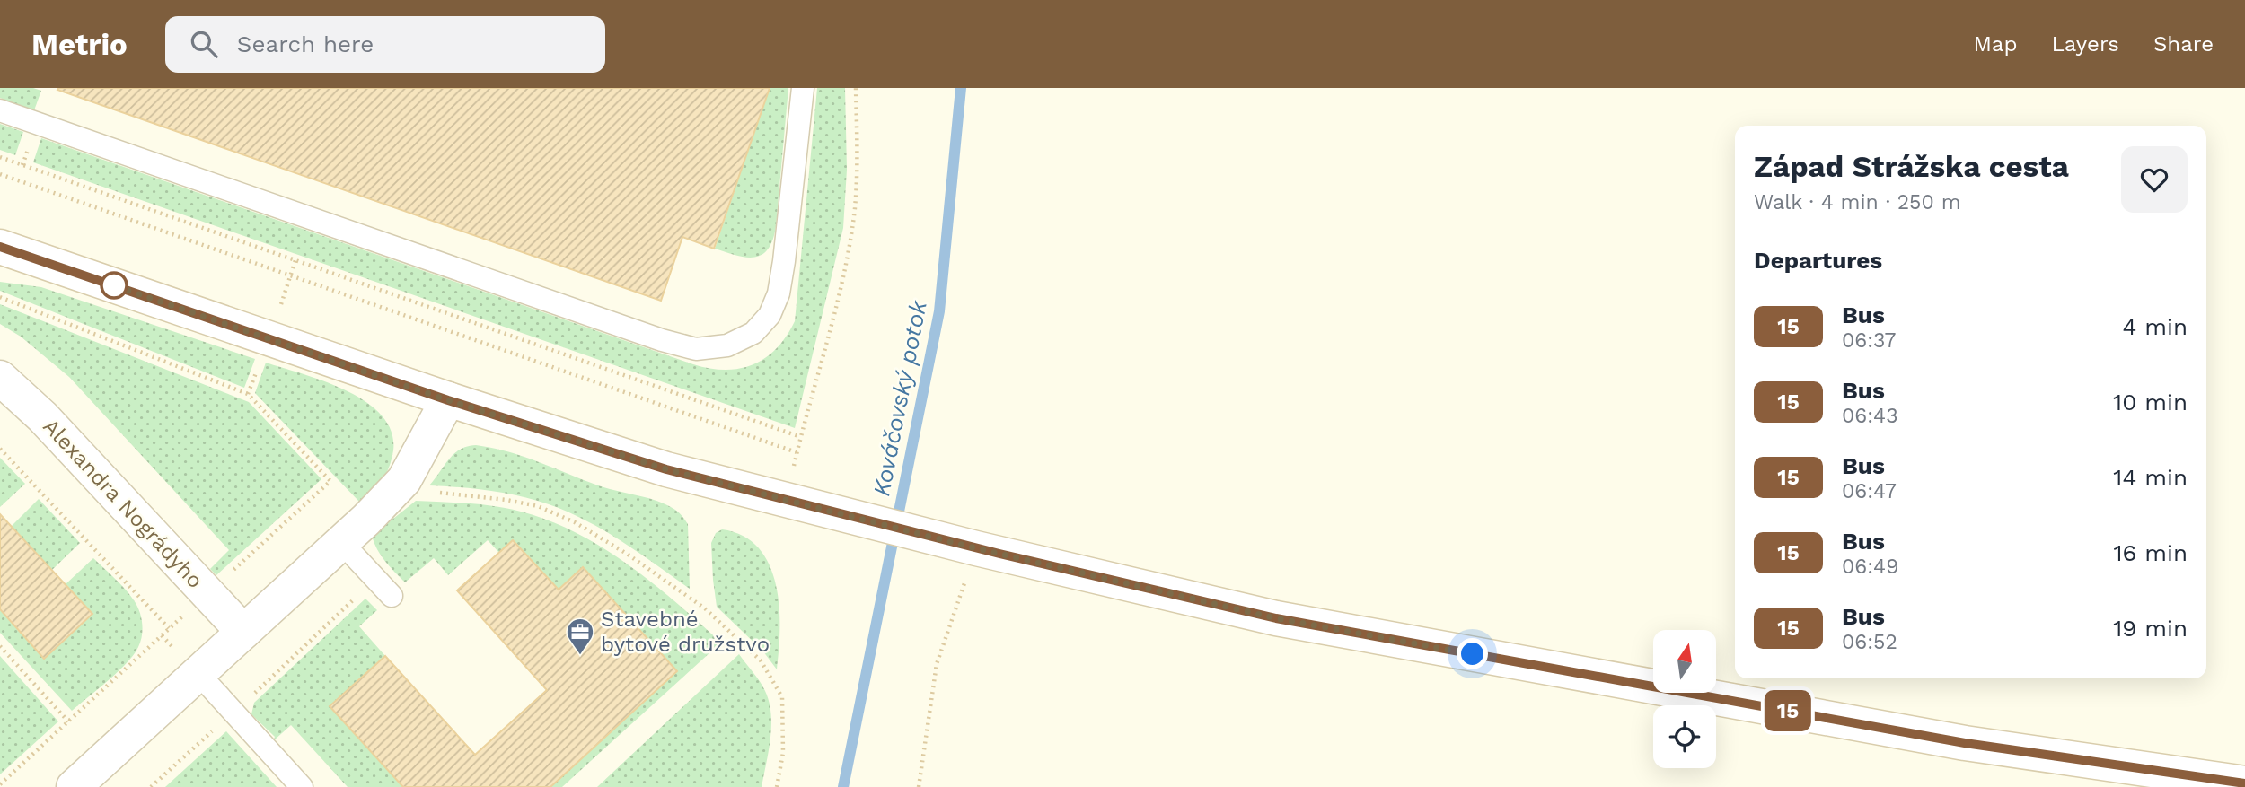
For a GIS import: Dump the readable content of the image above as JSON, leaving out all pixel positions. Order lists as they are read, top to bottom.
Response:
{
  "streets": {
    "street": ["Alexandra Nográdyho"]
  },
  "water": ["Kováčovský potok"],
  "places": {
    "office": ["Stavebné bytové družstvo"]
  },
  "lines": ["bus line 15"],
  "north": "top",
  "page": {
    "header": "Metrio",
    "search": "Search here",
    "nav": ["Map", "Layers", "Share"],
    "on_map": "15",
    "heading": [
      ["Západ Strážska cesta", "Walk · 4 min · 250 m"],
      "Departures"
    ],
    "list": [
      {
        "mark": "15",
        "name": "Bus",
        "note": "06:37",
        "value": "4 min"
      },
      {
        "mark": "15",
        "name": "Bus",
        "note": "06:43",
        "value": "10 min"
      },
      {
        "mark": "15",
        "name": "Bus",
        "note": "06:47",
        "value": "14 min"
      },
      {
        "mark": "15",
        "name": "Bus",
        "note": "06:49",
        "value": "16 min"
      },
      {
        "mark": "15",
        "name": "Bus",
        "note": "06:52",
        "value": "19 min"
      }
    ]
  }
}
